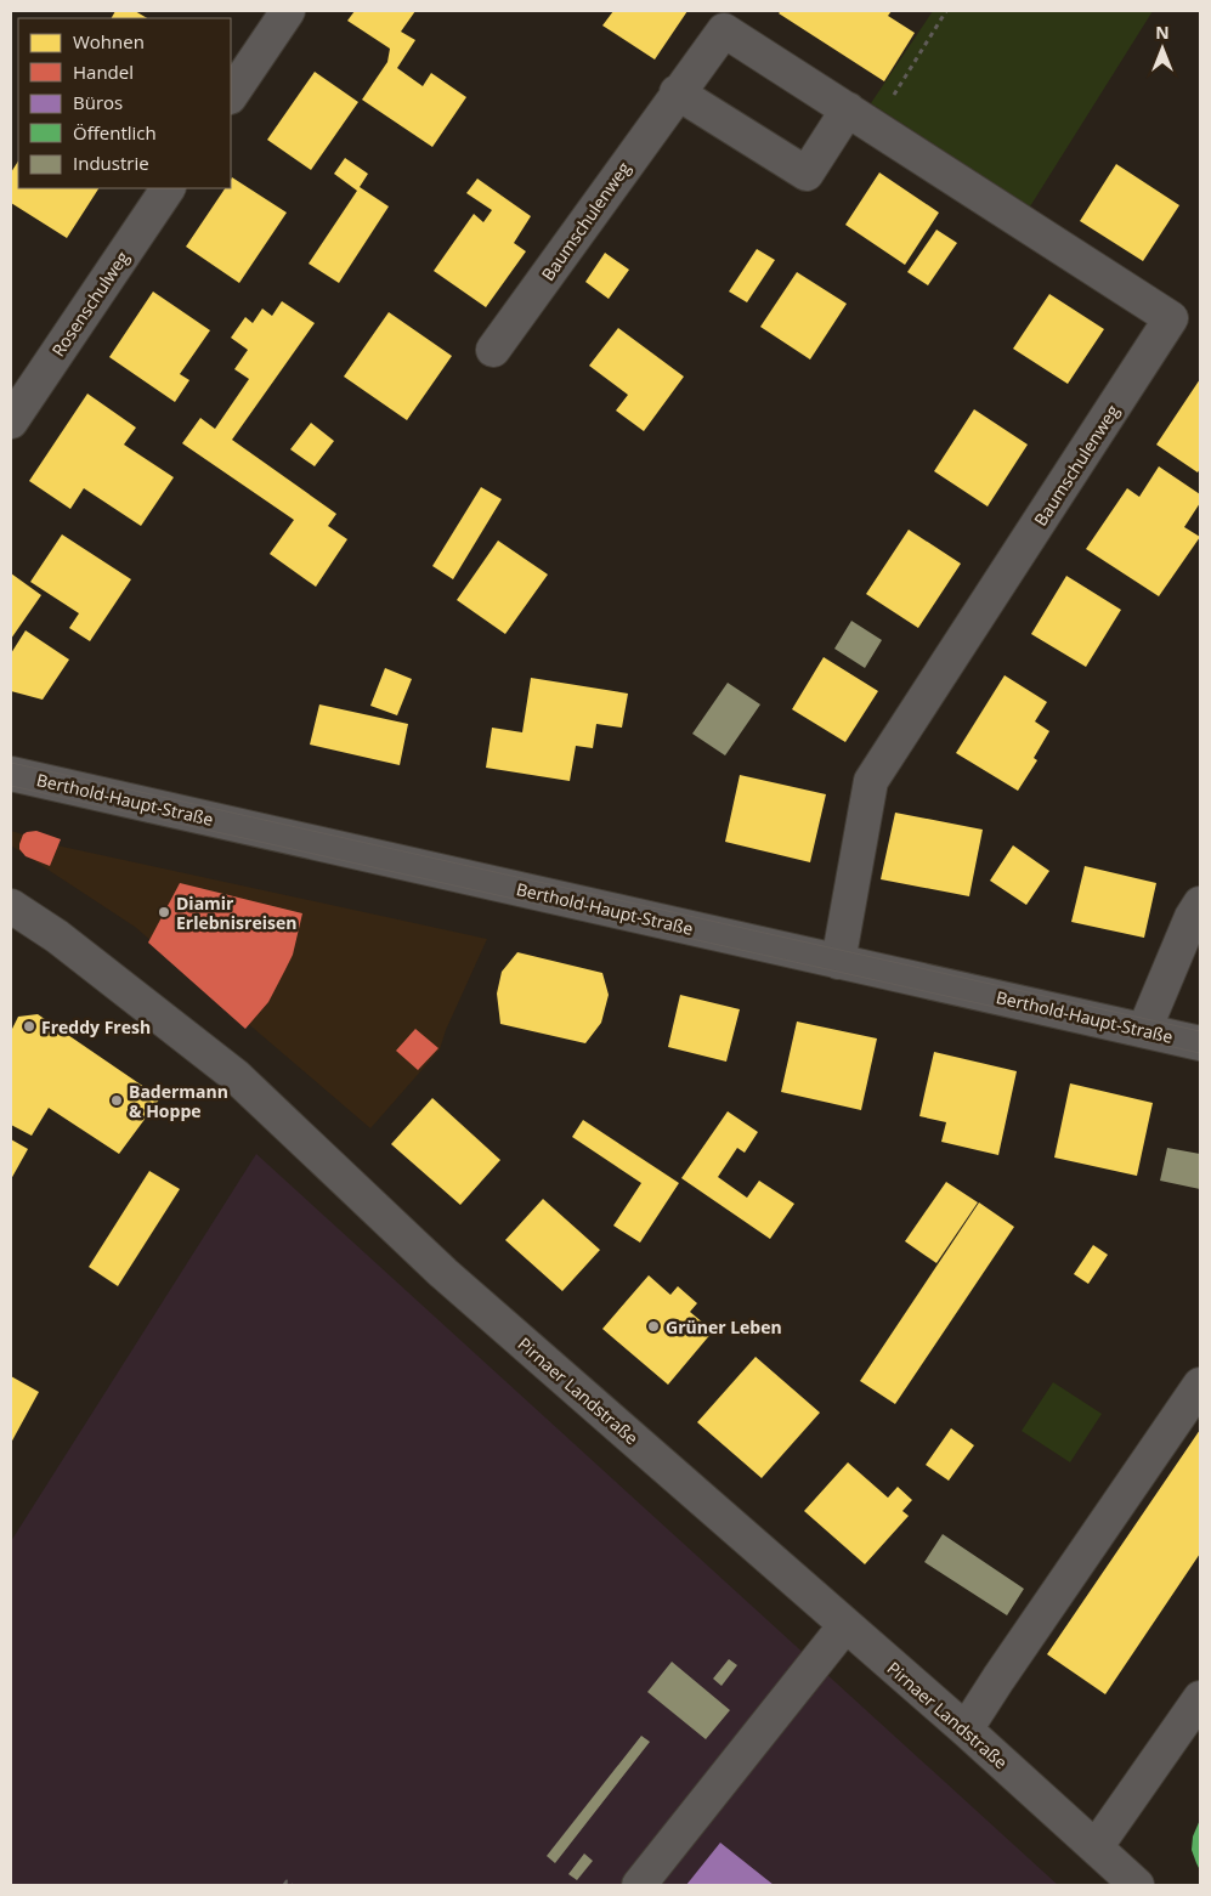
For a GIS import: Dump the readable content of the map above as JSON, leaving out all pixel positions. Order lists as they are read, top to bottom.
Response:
{
  "streets": {
    "street": [
      "Baumschulenweg",
      "Rosenschulweg",
      "Berthold-Haupt-Straße",
      "Pirnaer Landstraße"
    ]
  },
  "crossings": [
    ["Baumschulenweg", "Berthold-Haupt-Straße"]
  ],
  "places": [
    "Diamir Erlebnisreisen",
    "Freddy Fresh",
    "Badermann & Hoppe",
    "Grüner Leben"
  ],
  "legend": [
    "Wohnen",
    "Handel",
    "Büros",
    "Öffentlich",
    "Industrie"
  ],
  "north": "top"
}
